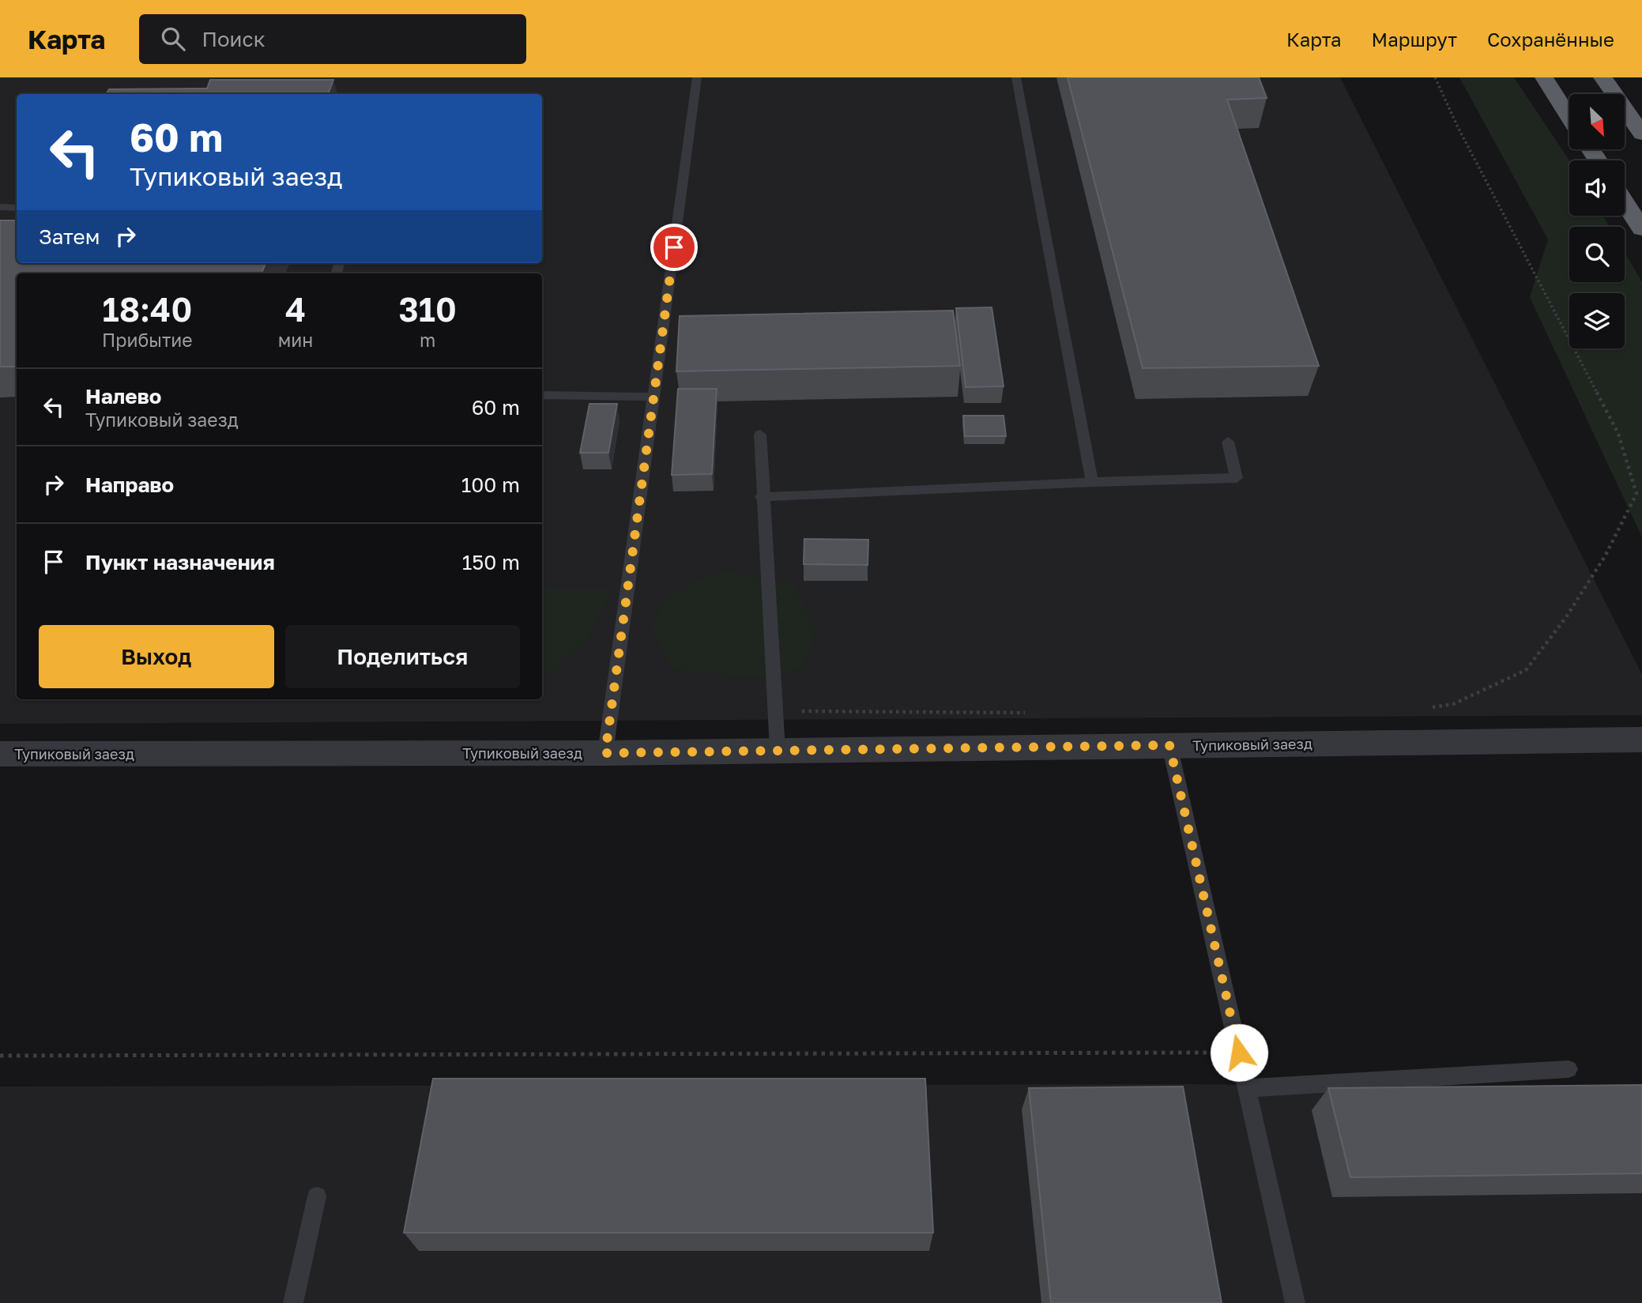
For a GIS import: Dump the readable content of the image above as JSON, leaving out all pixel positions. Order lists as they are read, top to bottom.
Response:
{
  "streets": {
    "street": ["Тупиковый заезд"]
  },
  "north": "bottom right",
  "page": {
    "header": "Карта",
    "search": "Поиск",
    "nav": ["Карта", "Маршрут", "Сохранённые"],
    "turn": ["60 m", "Тупиковый заезд"],
    "then": "Затем",
    "eta": [
      "18:40",
      "Прибытие",
      "4",
      "мин",
      "310",
      "m"
    ],
    "list": [
      {
        "name": "Налево",
        "note": "Тупиковый заезд",
        "value": "60 m"
      },
      {
        "name": "Направо",
        "value": "100 m"
      },
      {
        "name": "Пункт назначения",
        "value": "150 m"
      }
    ],
    "buttons": ["Выход", "Поделиться"]
  }
}
